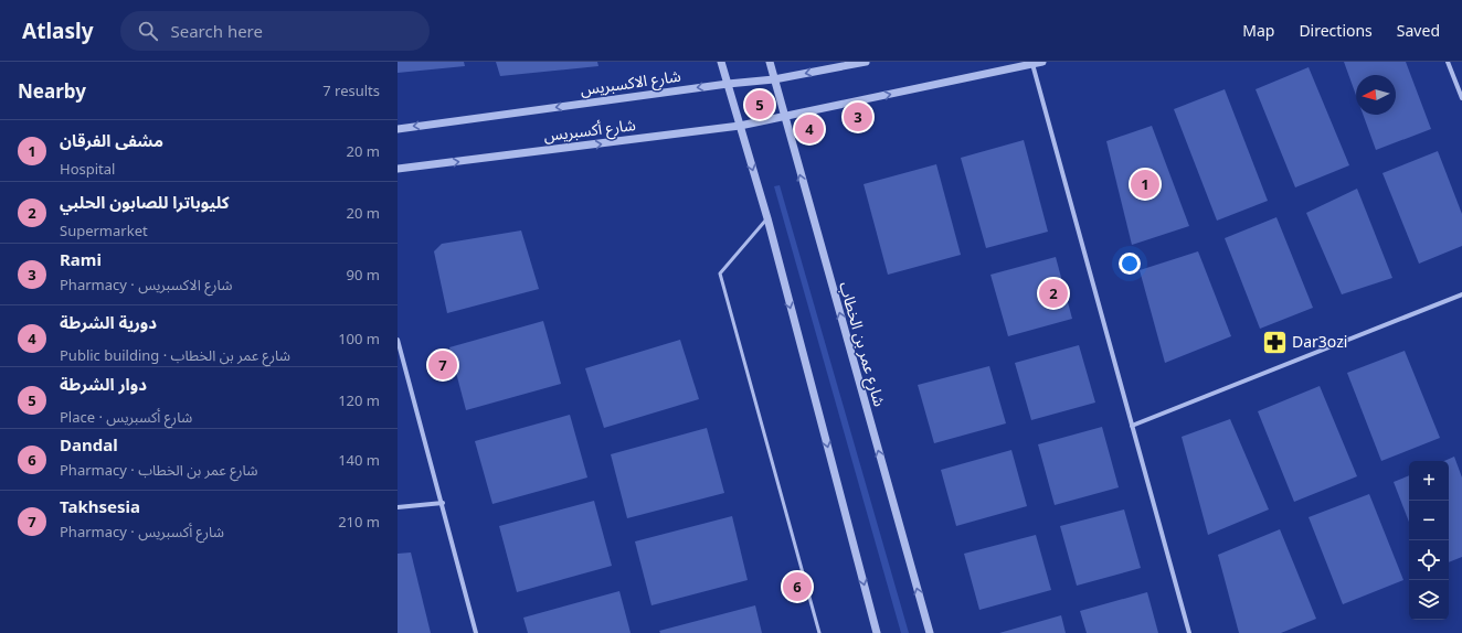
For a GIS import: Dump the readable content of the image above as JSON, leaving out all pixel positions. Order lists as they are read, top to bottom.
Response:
{
  "streets": {
    "street": ["شارع الاكسبريس", "شارع أكسبريس", "شارع عمر بن الخطاب"]
  },
  "crossings": [
    ["شارع الاكسبريس", "شارع عمر بن الخطاب"],
    ["شارع أكسبريس", "شارع عمر بن الخطاب"]
  ],
  "one_way": ["شارع الاكسبريس", "شارع أكسبريس"],
  "places": {
    "pharmacy": ["Dar3ozi"]
  },
  "north": "left",
  "page": {
    "header": "Atlasly",
    "search": "Search here",
    "nav": ["Map", "Directions", "Saved"],
    "heading": ["Nearby", "7 results"],
    "pins": [
      "5",
      "3",
      "4",
      "1",
      "2",
      "7",
      "6"
    ],
    "list": [
      {
        "mark": "1",
        "name": "مشفى الفرقان",
        "note": "Hospital",
        "value": "20 m"
      },
      {
        "mark": "2",
        "name": "كليوباترا للصابون الحلبي",
        "note": "Supermarket",
        "value": "20 m"
      },
      {
        "mark": "3",
        "name": "Rami",
        "note": "Pharmacy · شارع الاكسبريس",
        "value": "90 m"
      },
      {
        "mark": "4",
        "name": "دورية الشرطة",
        "note": "Public building · شارع عمر بن الخطاب",
        "value": "100 m"
      },
      {
        "mark": "5",
        "name": "دوار الشرطة",
        "note": "Place · شارع أكسبريس",
        "value": "120 m"
      },
      {
        "mark": "6",
        "name": "Dandal",
        "note": "Pharmacy · شارع عمر بن الخطاب",
        "value": "140 m"
      },
      {
        "mark": "7",
        "name": "Takhsesia",
        "note": "Pharmacy · شارع أكسبريس",
        "value": "210 m"
      }
    ],
    "map_buttons": ["+", "−"]
  }
}
